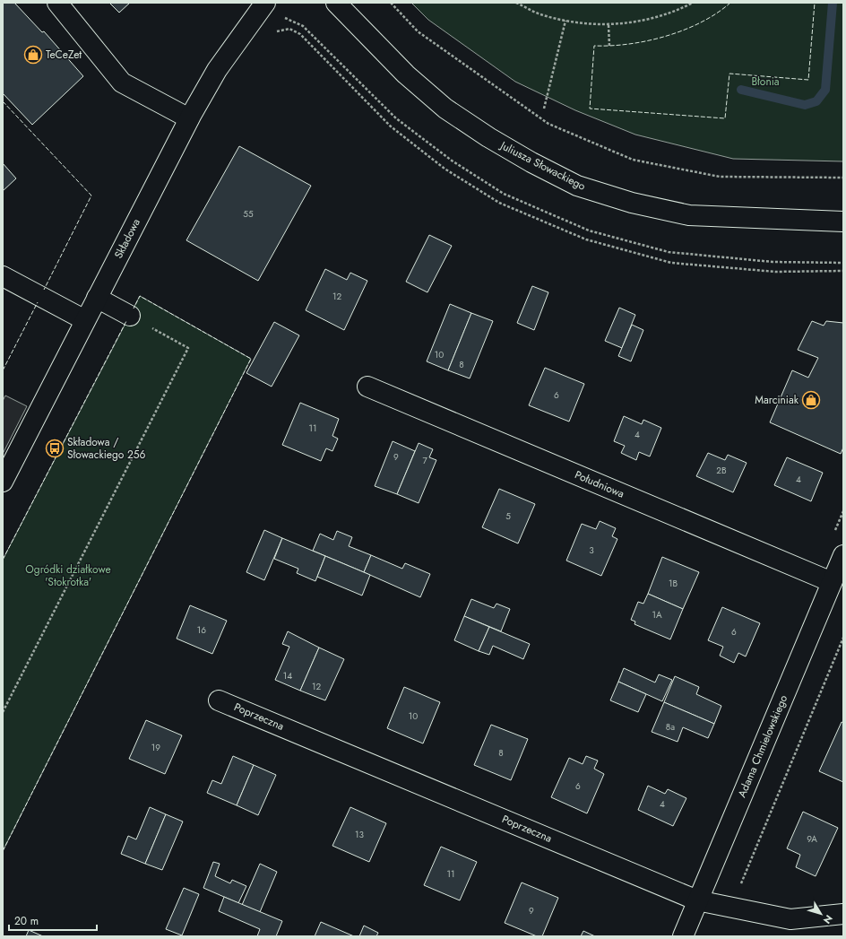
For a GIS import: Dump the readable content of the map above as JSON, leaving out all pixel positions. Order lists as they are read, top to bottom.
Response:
{
  "streets": {
    "street": [
      "Juliusza Słowackiego",
      "Składowa",
      "Południowa",
      "Poprzeczna",
      "Adama Chmielowskiego"
    ]
  },
  "crossings": [
    ["Południowa", "Adama Chmielowskiego"],
    ["Poprzeczna", "Adama Chmielowskiego"]
  ],
  "parks": ["Błonia", "Ogródki działkowe 'Stokrotka'"],
  "places": {
    "shop": ["TeCeZet", "Marciniak"],
    "bus stop": ["Składowa / Słowackiego 256"]
  },
  "house_numbers": [
    "55",
    "12",
    "10",
    "8",
    "6",
    "11",
    "4",
    "9",
    "7",
    "2B",
    "4",
    "5",
    "3",
    "1B",
    "1A",
    "16",
    "6",
    "14",
    "12",
    "10",
    "8a",
    "19",
    "8",
    "6",
    "4",
    "13",
    "9A",
    "11",
    "9"
  ],
  "scale_bar": "20 m",
  "north": "bottom right"
}
